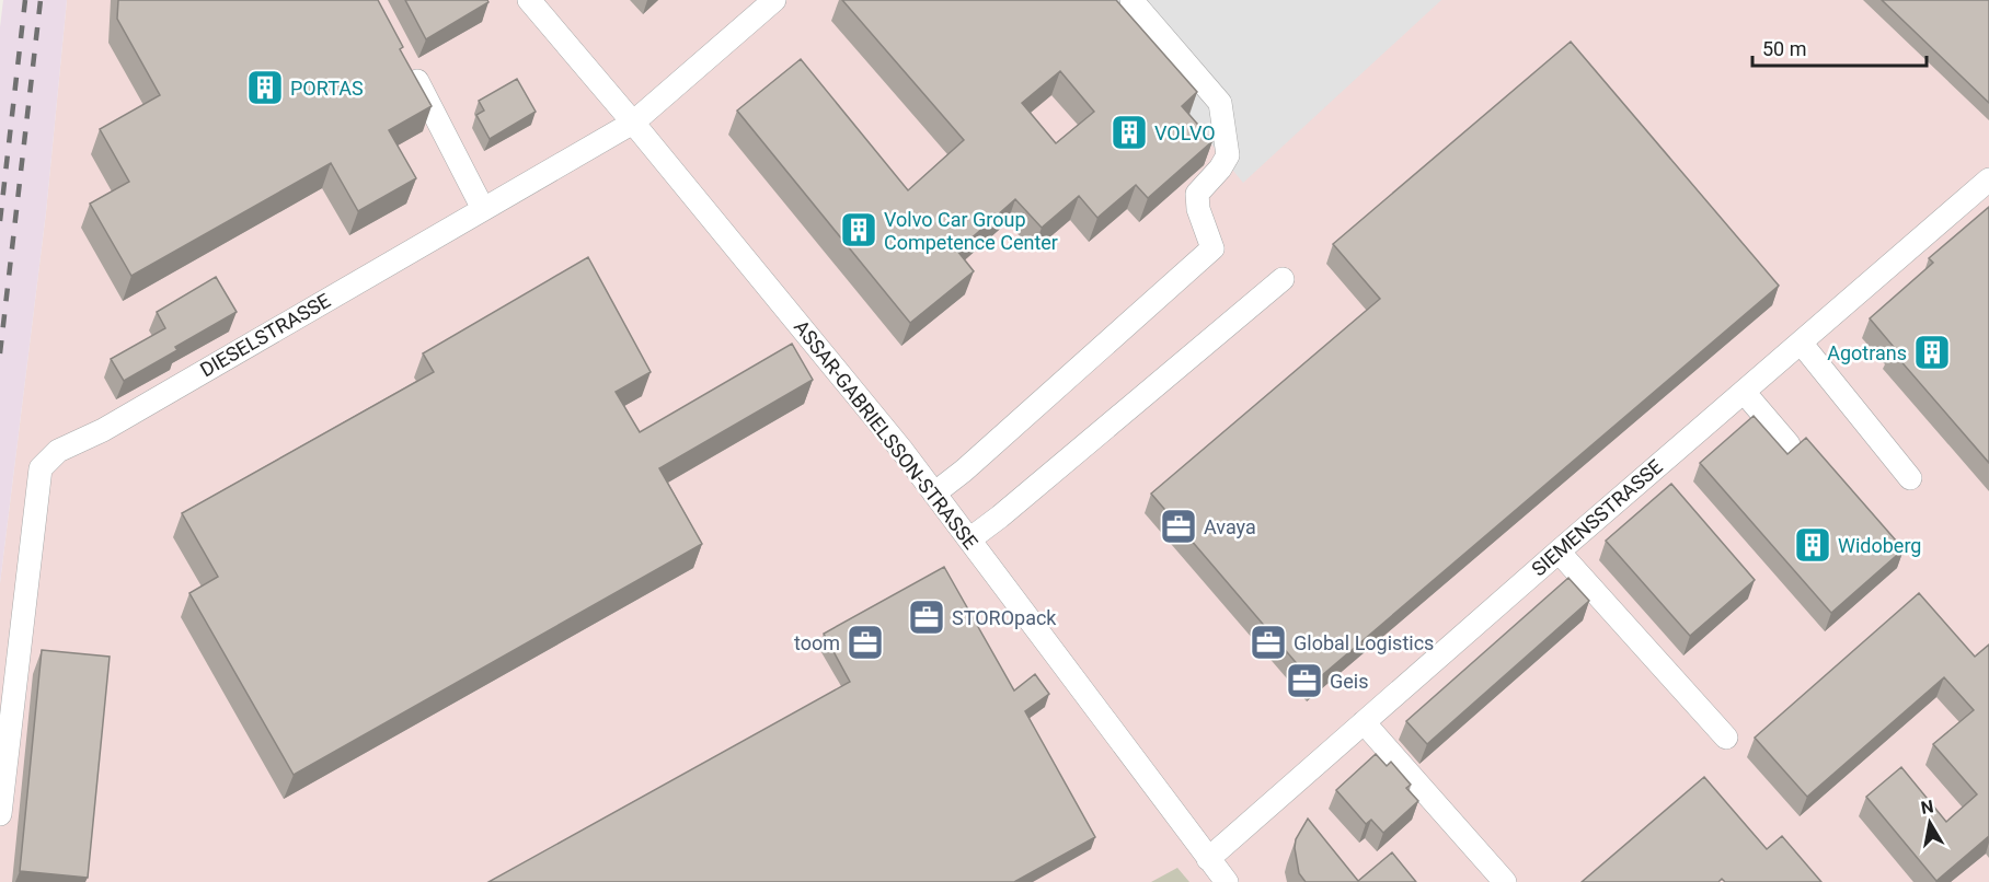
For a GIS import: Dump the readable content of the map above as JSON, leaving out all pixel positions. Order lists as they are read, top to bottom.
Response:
{
  "streets": {
    "street": ["DIESELSTRASSE", "ASSAR-GABRIELSSON-STRASSE", "SIEMENSSTRASSE"]
  },
  "crossings": [
    ["DIESELSTRASSE", "ASSAR-GABRIELSSON-STRASSE"],
    ["ASSAR-GABRIELSSON-STRASSE", "SIEMENSSTRASSE"]
  ],
  "places": {
    "building": [
      "PORTAS",
      "VOLVO",
      "Volvo Car Group Competence Center",
      "Agotrans",
      "Widoberg"
    ],
    "office": [
      "Avaya",
      "STOROpack",
      "toom",
      "Global Logistics",
      "Geis"
    ]
  },
  "scale_bar": "50 m",
  "north": "top"
}
